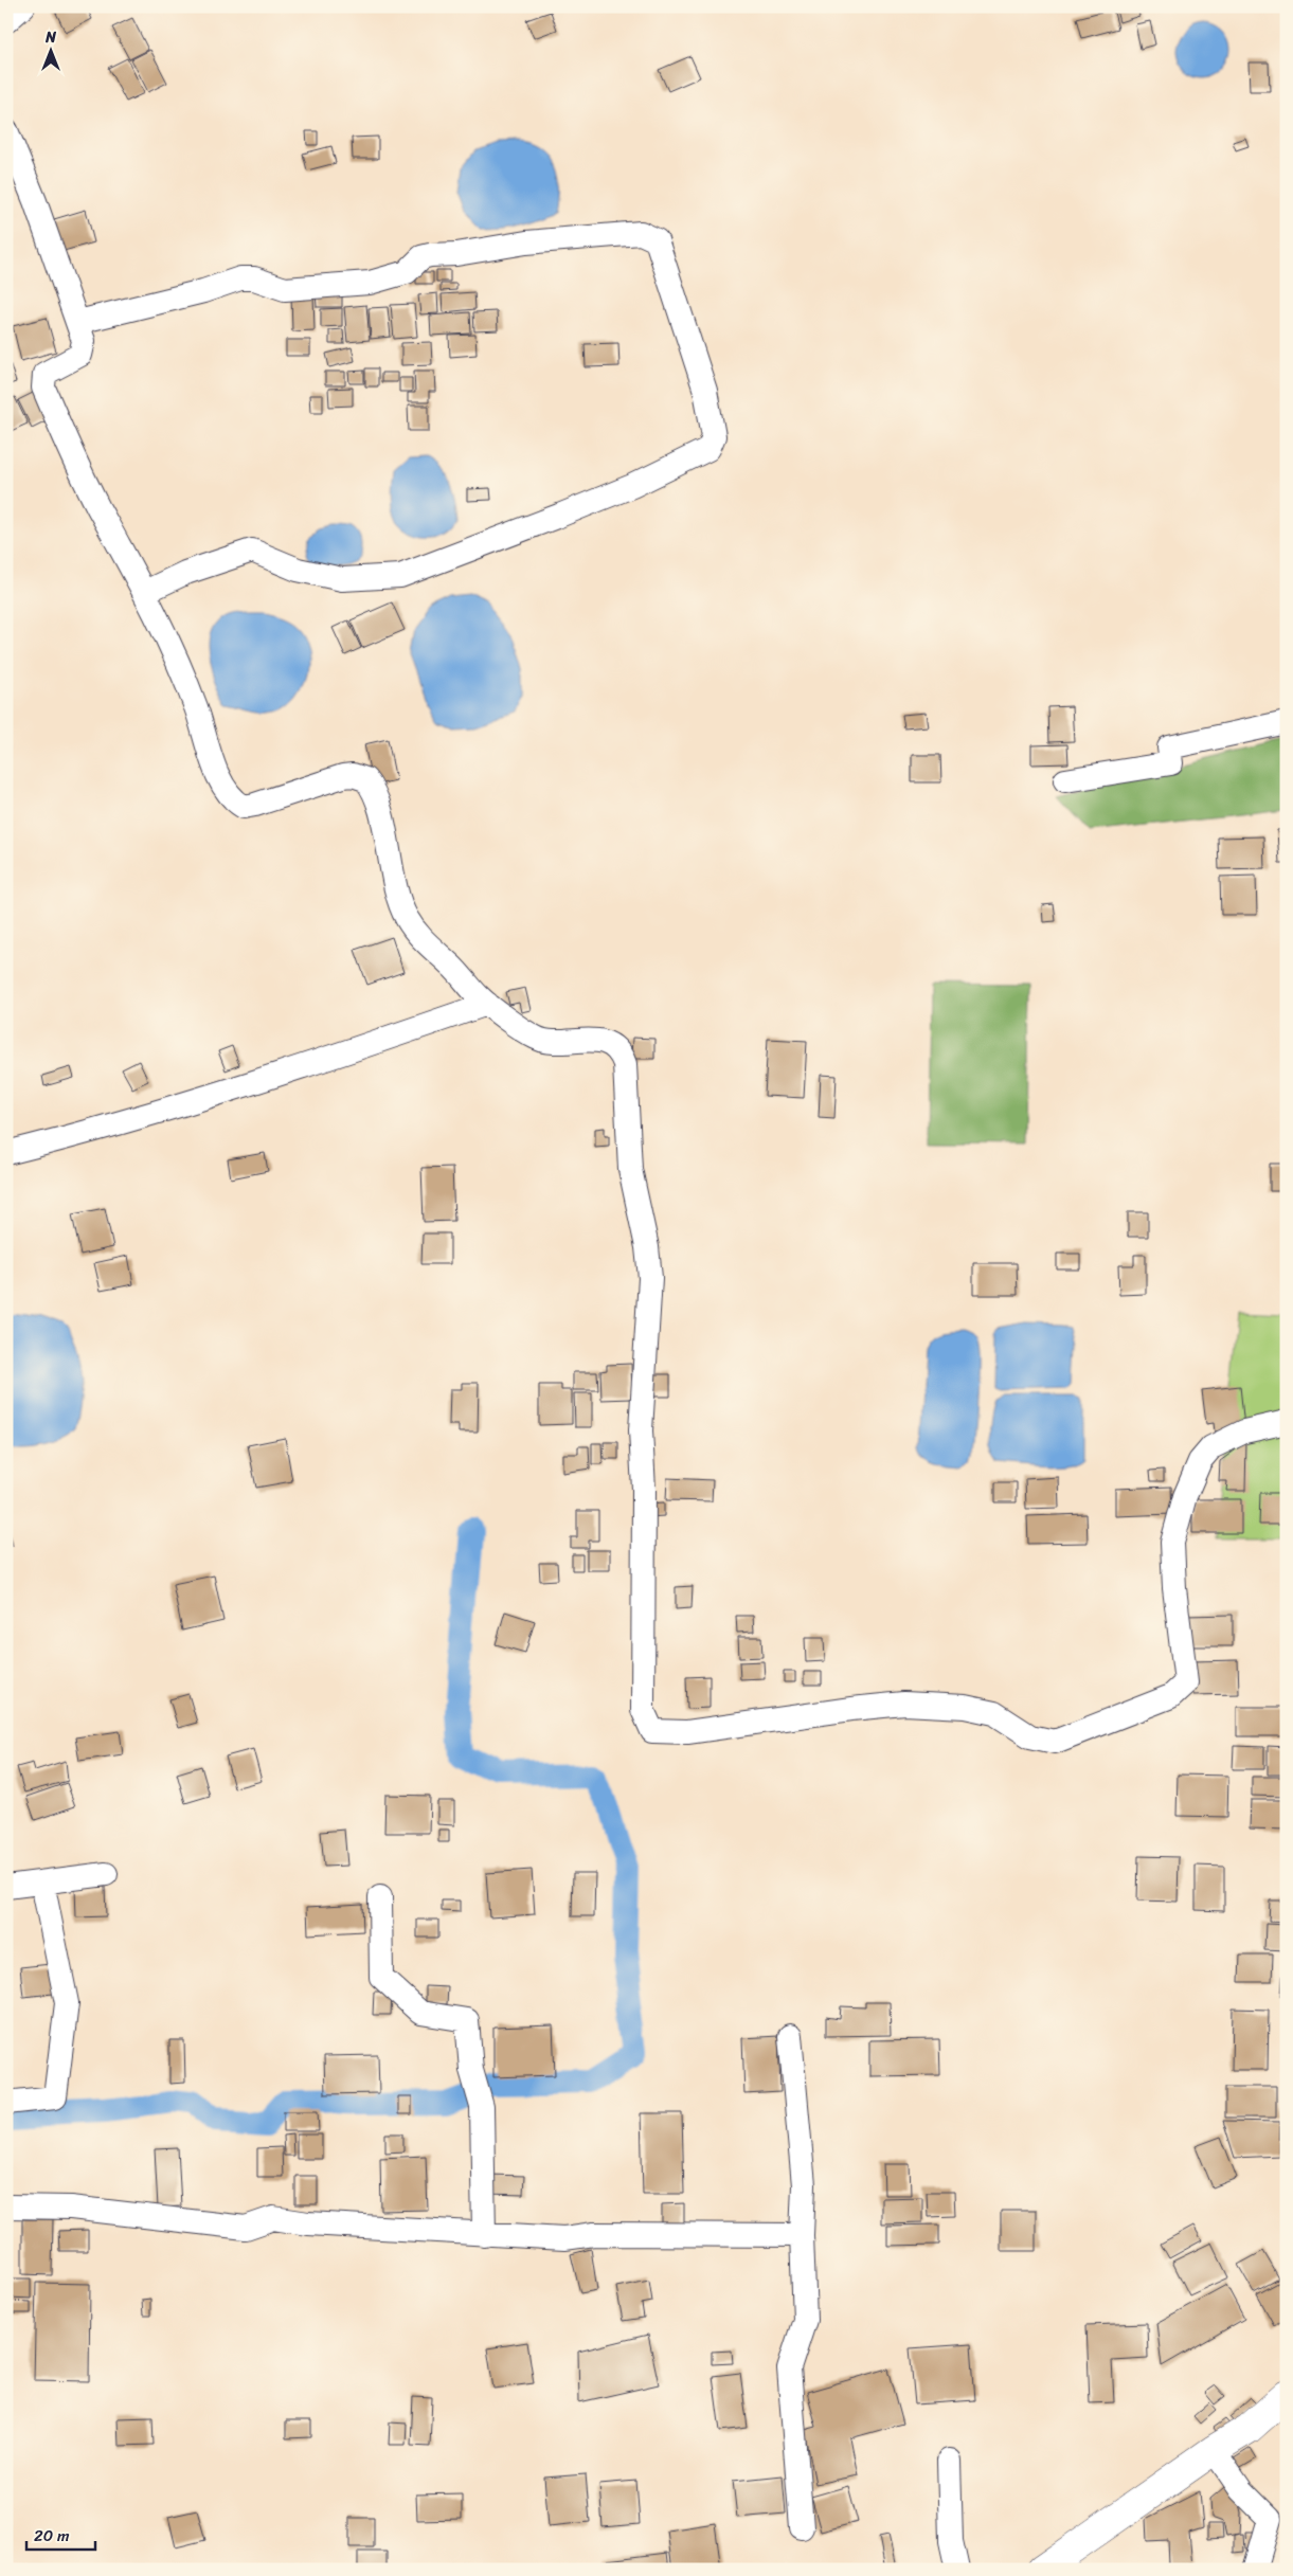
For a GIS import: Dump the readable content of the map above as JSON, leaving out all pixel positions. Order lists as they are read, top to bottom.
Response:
{
  "scale_bar": "20 m",
  "north": "top"
}
